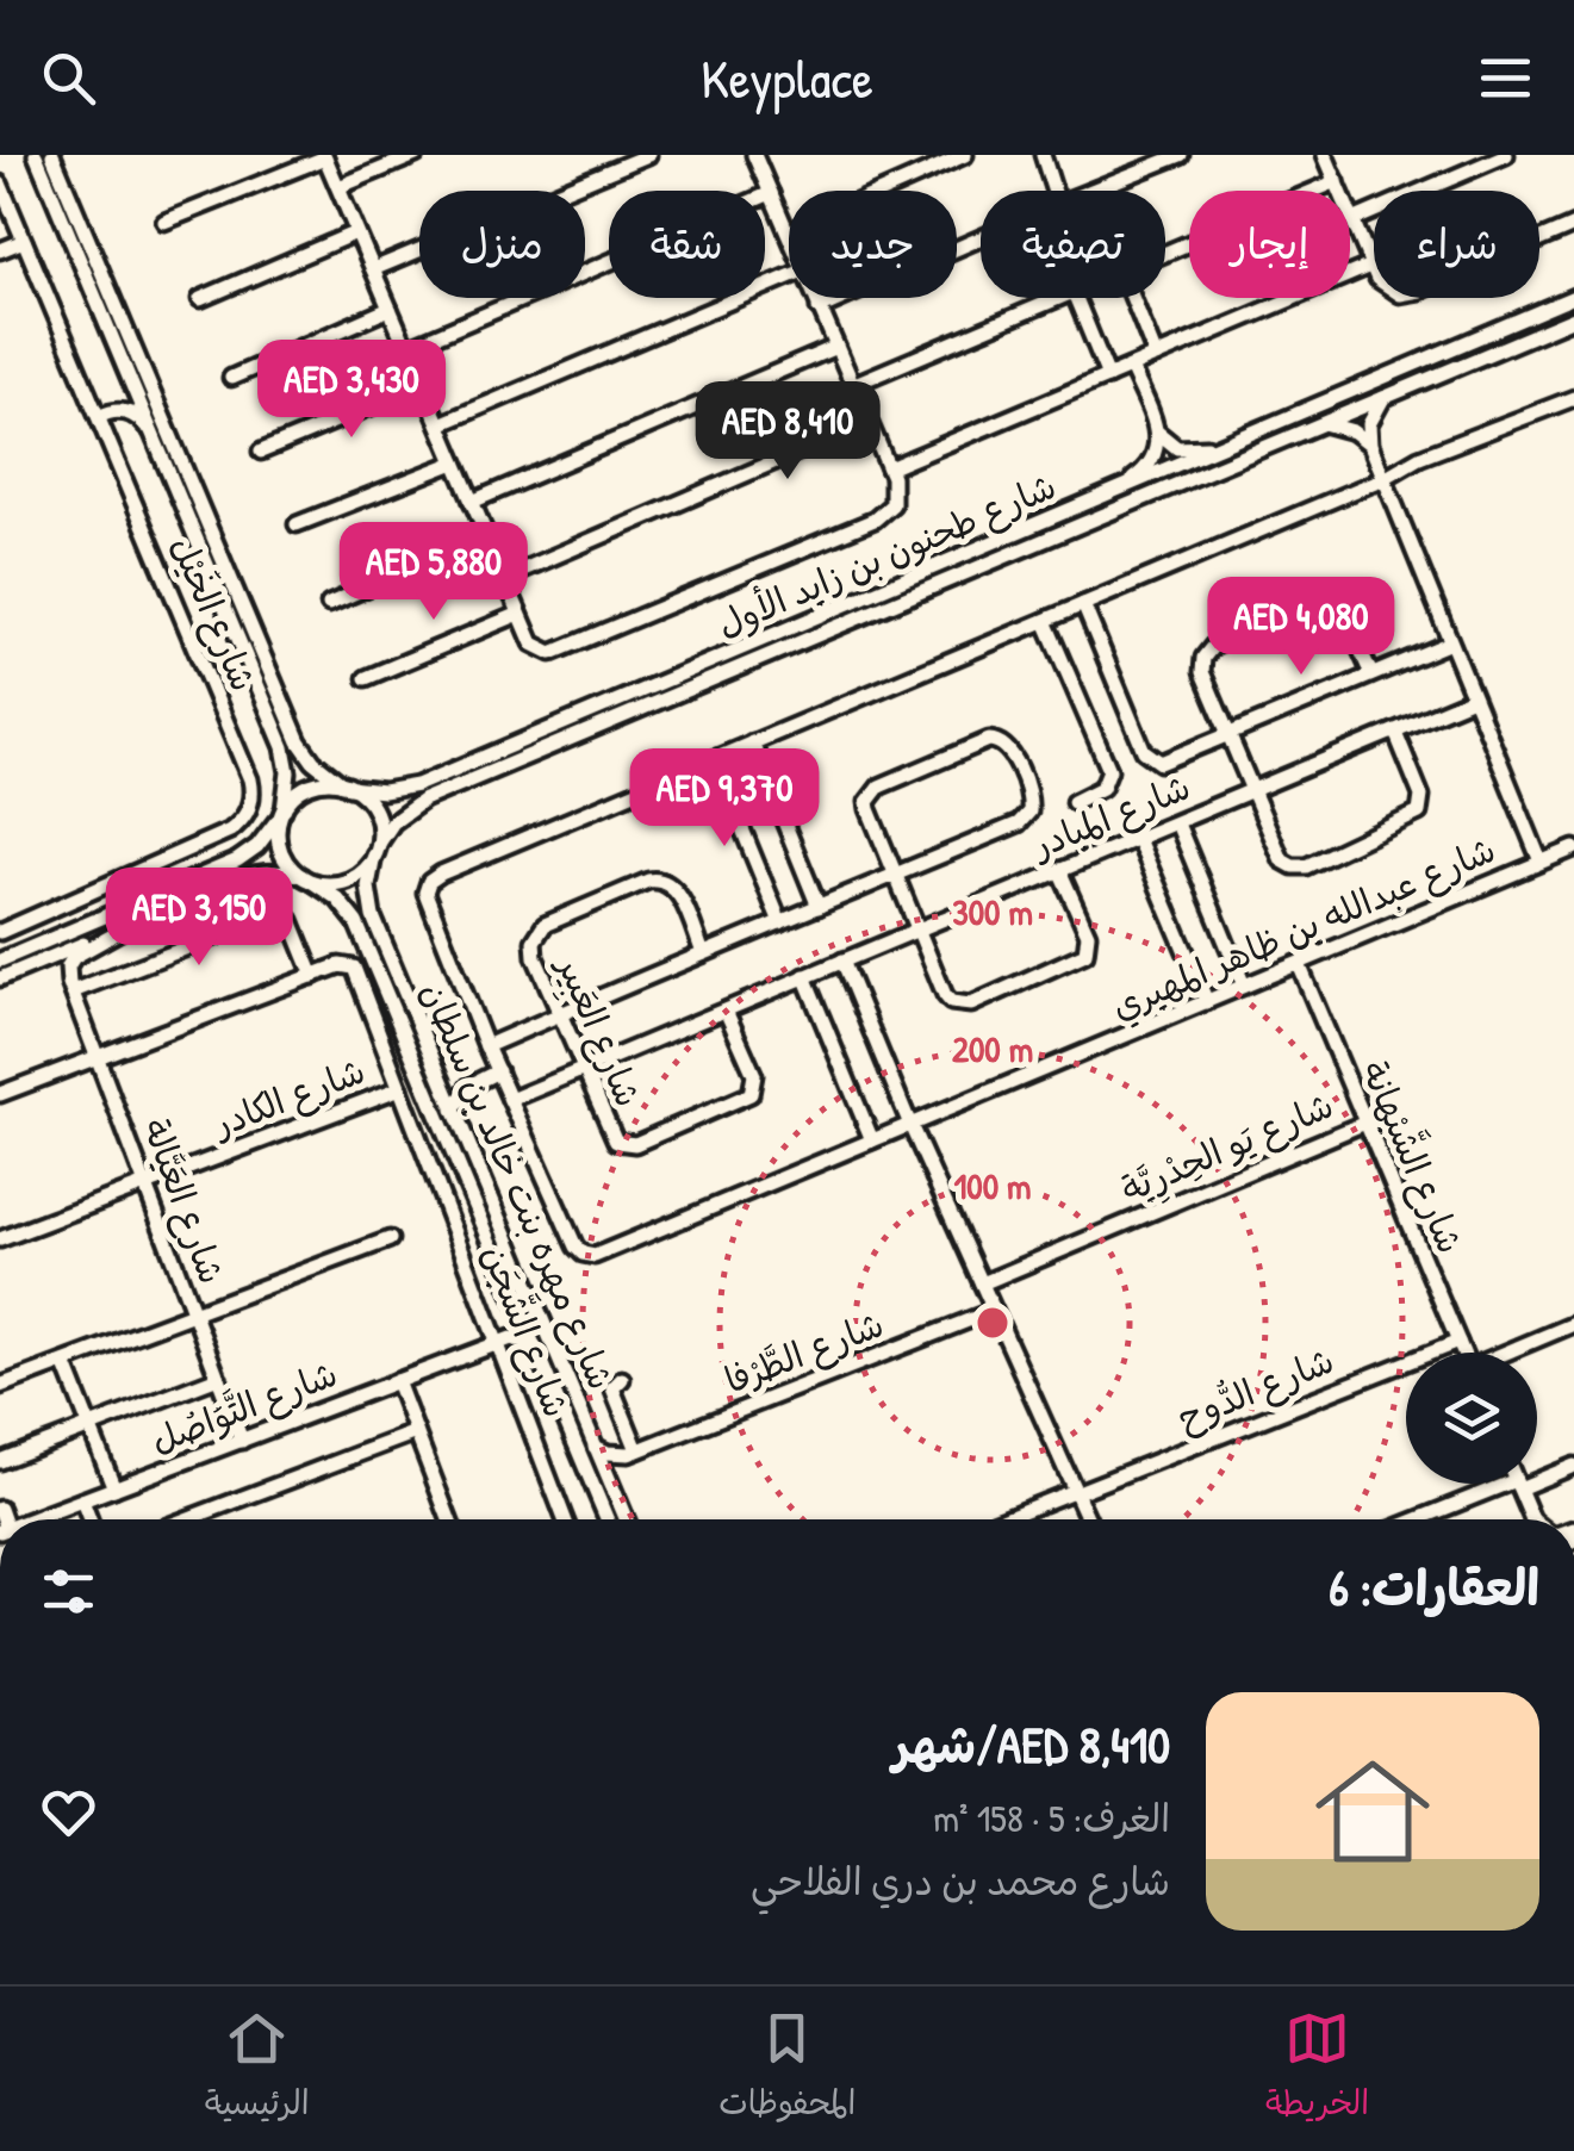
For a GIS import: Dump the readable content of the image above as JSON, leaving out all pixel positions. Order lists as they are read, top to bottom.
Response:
{
  "streets": {
    "street": [
      "شارع طحنون بن زايد الأول",
      "شارع الخَيْل",
      "شارع المبادر",
      "شارع عبدالله بن ظاهر المهيري",
      "شارع العَبِير",
      "شارع الكادر",
      "شارع يَو الحِدْرِيَّة",
      "شارع الشَّبْهانة",
      "شارع مهره بنت خالد بن سلطان",
      "شارع العَيَّالة",
      "شارع الشَّجَن",
      "شارع الطَّرْفا",
      "شارع الدُّوح",
      "شارع التَّوَاصُل"
    ]
  },
  "crossings": [
    ["شارع طحنون بن زايد الأول", "شارع مهره بنت خالد بن سلطان"],
    ["شارع المبادر", "شارع عبدالله بن ظاهر المهيري"],
    ["شارع المبادر", "شارع العَبِير"],
    ["شارع عبدالله بن ظاهر المهيري", "شارع الشَّبْهانة"],
    ["شارع الكادر", "شارع العَيَّالة"],
    ["شارع الكادر", "شارع الشَّجَن"],
    ["شارع يَو الحِدْرِيَّة", "شارع الشَّبْهانة"],
    ["شارع الشَّبْهانة", "شارع الدُّوح"],
    ["شارع العَيَّالة", "شارع الشَّجَن"],
    ["شارع العَيَّالة", "شارع التَّوَاصُل"],
    ["شارع الشَّجَن", "شارع التَّوَاصُل"]
  ],
  "page": {
    "header": "Keyplace",
    "chip": [
      "شراء",
      "إيجار",
      "تصفية",
      "جديد",
      "شقة",
      "منزل"
    ],
    "price": [
      "AED 3,430",
      "AED 8,410",
      "AED 5,880",
      "AED 4,080",
      "AED 9,370",
      "AED 3,150"
    ],
    "heading": "العقارات: 6",
    "list": [
      {
        "name": "AED 8,410/شهر",
        "note": "الغرف: 5 · 158 m² · شارع محمد بن دري الفلاحي"
      }
    ],
    "tabs": ["الخريطة", "المحفوظات", "الرئيسية"]
  },
  "rings": ["300 m", "200 m", "100 m"]
}
